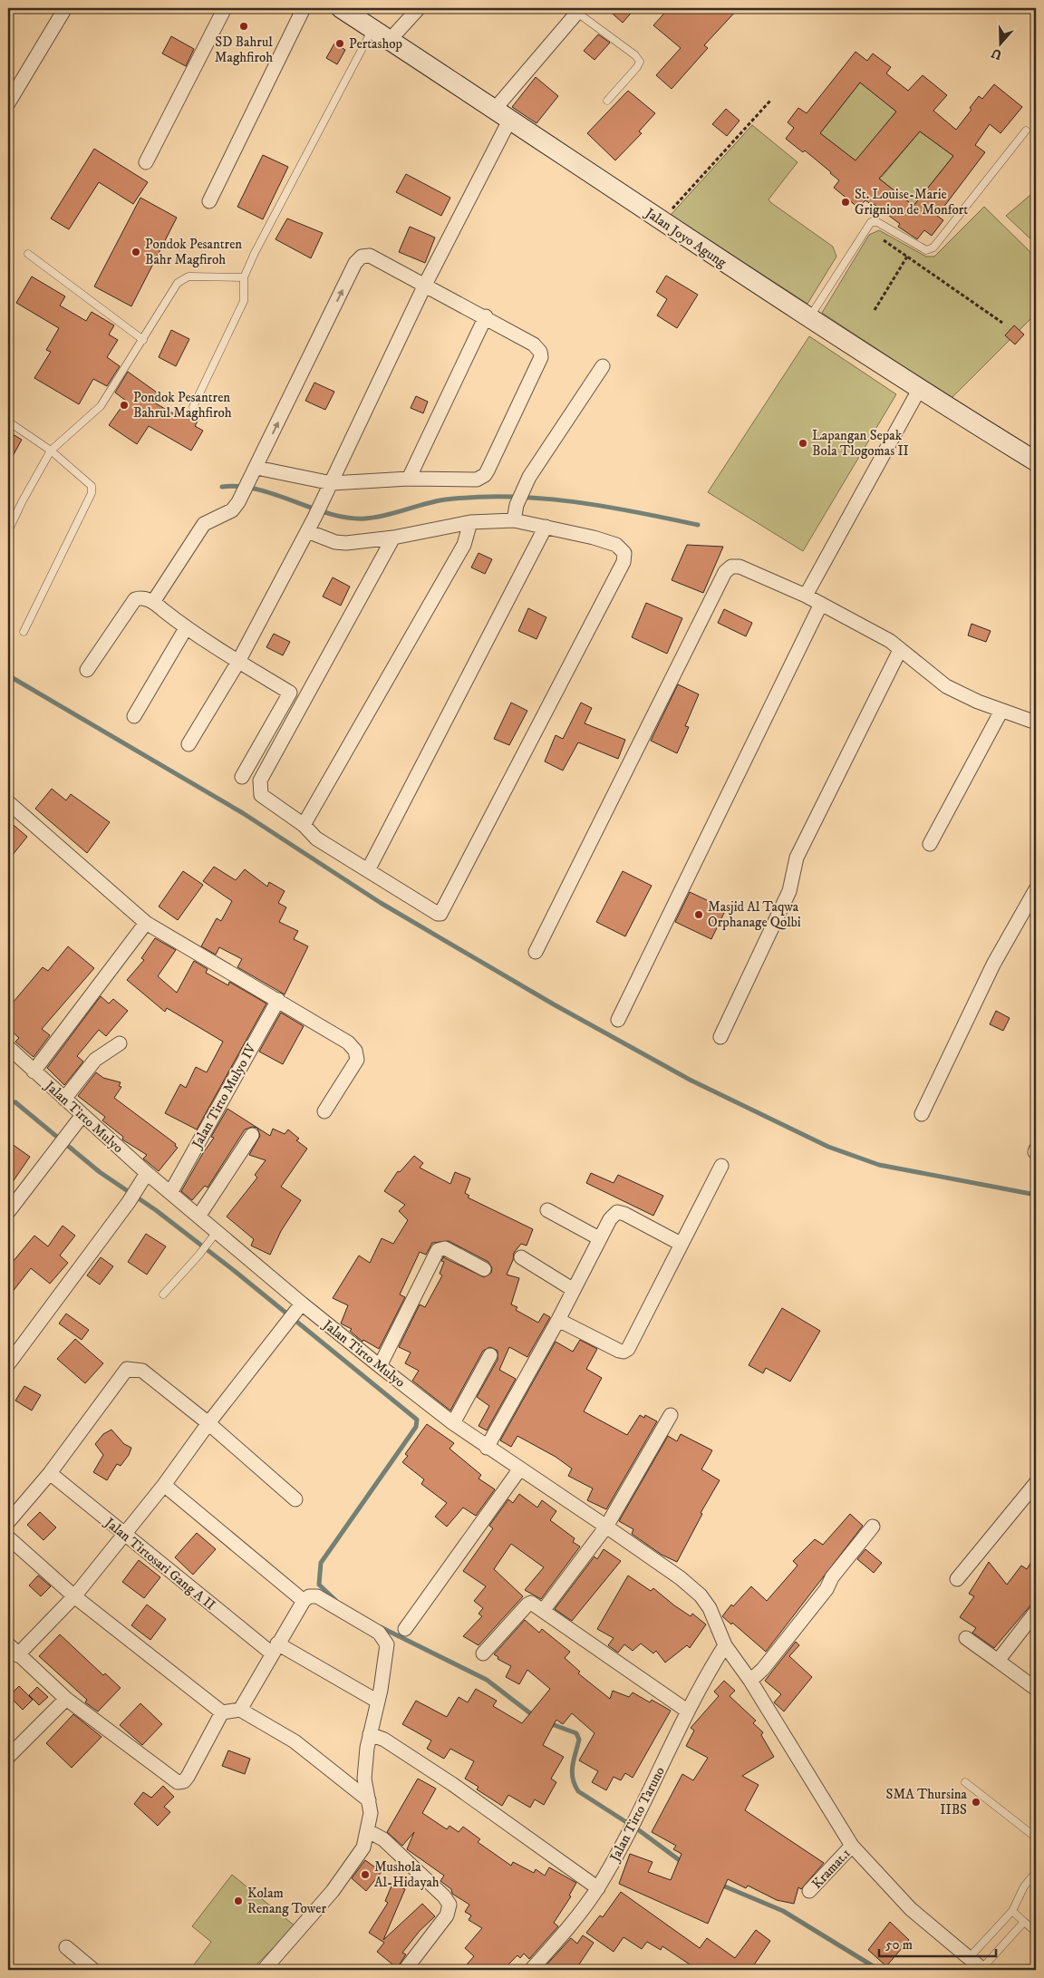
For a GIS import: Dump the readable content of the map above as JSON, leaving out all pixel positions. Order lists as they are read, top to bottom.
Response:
{
  "streets": {
    "main road": ["Jalan Joyo Agung"],
    "street": [
      "Jalan Tirto Mulyo IV",
      "Jalan Tirto Mulyo",
      "Jalan Tirtosari Gang A II",
      "Jalan Tirto Taruno",
      "Kramat.1"
    ]
  },
  "crossings": [
    ["Jalan Tirto Mulyo IV", "Jalan Tirto Mulyo"],
    ["Jalan Tirto Mulyo", "Jalan Tirto Taruno"],
    ["Jalan Tirto Mulyo", "Kramat.1"]
  ],
  "places": [
    "SD Bahrul Maghfiroh",
    "Pertashop",
    "St. Louise-Marie Grignion de Monfort",
    "Pondok Pesantren Bahr Magfiroh",
    "Pondok Pesantren Bahrul Maghfiroh",
    "Lapangan Sepak Bola Tlogomas II",
    "Masjid Al Taqwa Orphanage Qolbi",
    "SMA Thursina IIBS",
    "Mushola Al-Hidayah",
    "Kolam Renang Tower"
  ],
  "scale_bar": "50 m",
  "north": "bottom"
}
